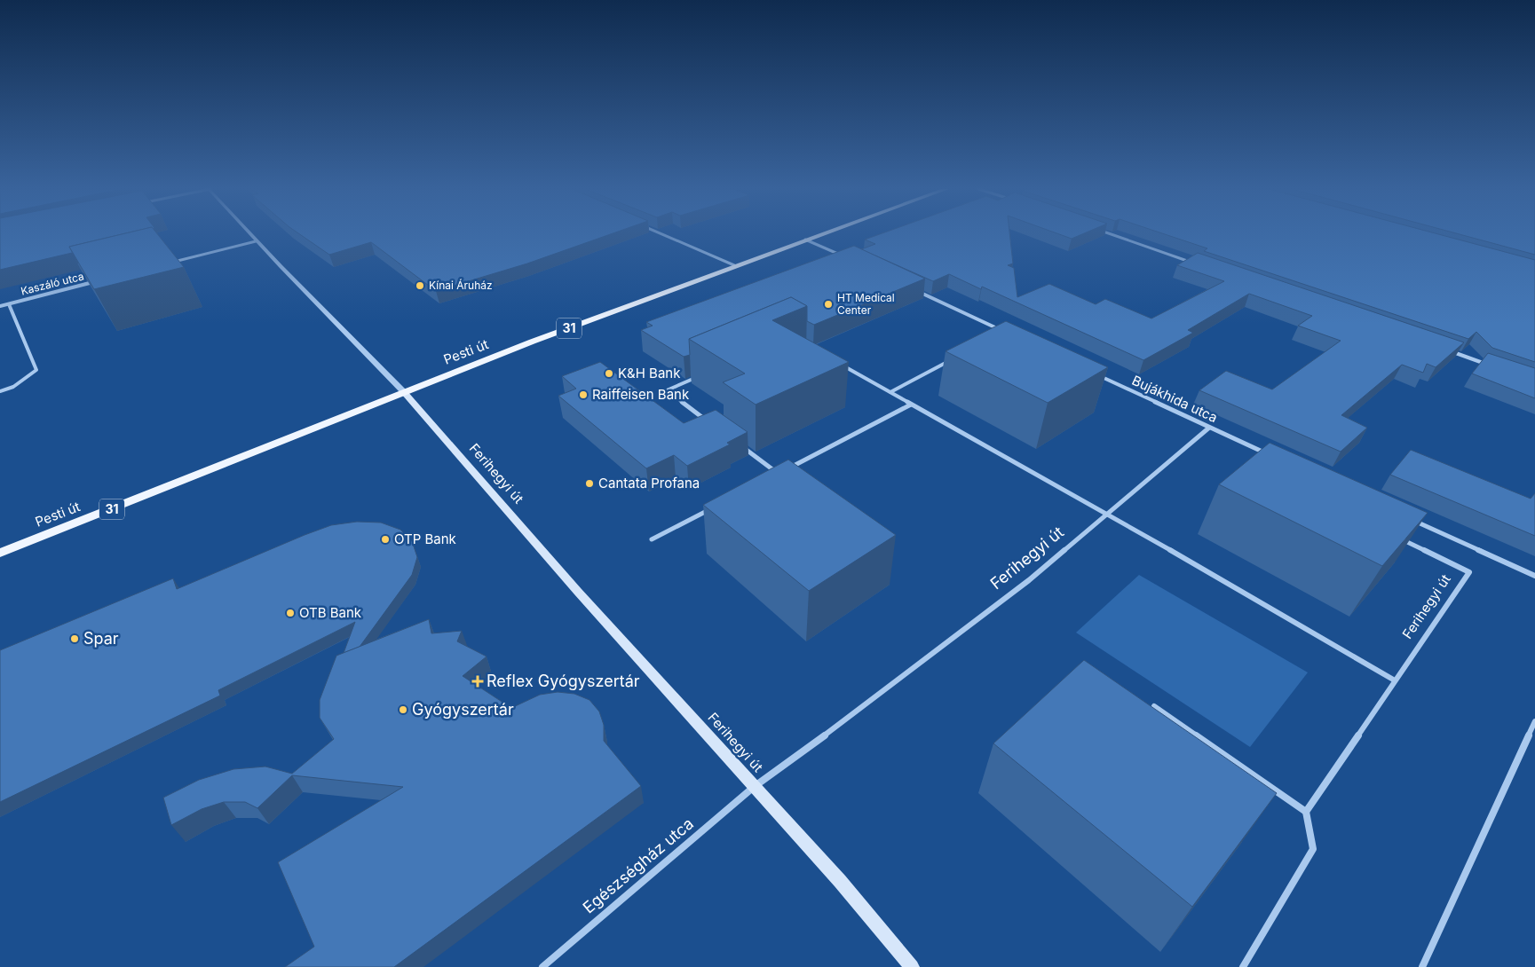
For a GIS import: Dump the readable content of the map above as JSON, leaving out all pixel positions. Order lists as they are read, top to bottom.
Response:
{
  "streets": {
    "main road": ["31", "Pesti út", "Ferihegyi út"],
    "street": ["Kaszáló utca", "Bujákhida utca", "Egészségház utca"]
  },
  "crossings": [
    ["Pesti út", "Ferihegyi út"],
    ["Bujákhida utca", "Ferihegyi út"],
    ["Ferihegyi út", "Egészségház utca"]
  ],
  "places": {
    "other": [
      "Kínai Áruház",
      "HT Medical Center",
      "K&H Bank",
      "Raiffeisen Bank",
      "Cantata Profana",
      "OTP Bank",
      "OTB Bank",
      "Spar",
      "Gyógyszertár"
    ],
    "health": ["Reflex Gyógyszertár"]
  }
}
